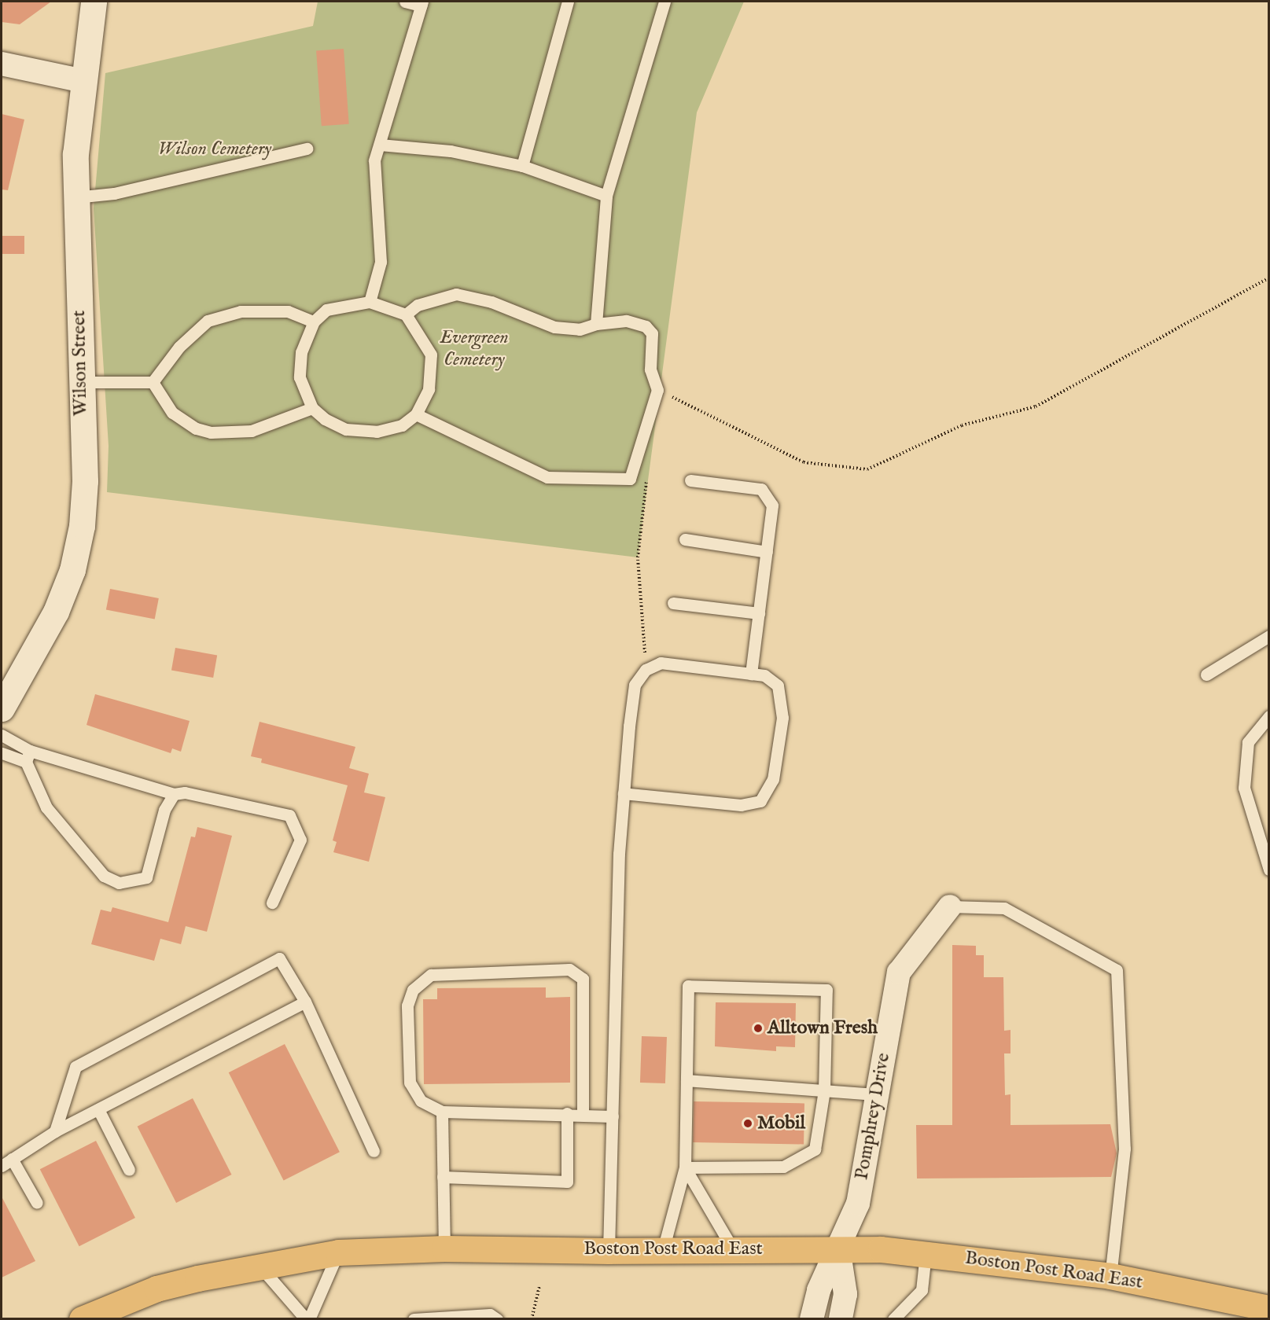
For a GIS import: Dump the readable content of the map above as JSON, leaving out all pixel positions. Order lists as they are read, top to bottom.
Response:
{
  "streets": {
    "main road": ["Boston Post Road East"],
    "street": ["Wilson Street", "Pomphrey Drive"]
  },
  "crossings": [
    ["Pomphrey Drive", "Boston Post Road East"]
  ],
  "parks": ["Wilson Cemetery", "Evergreen Cemetery"],
  "places": ["Alltown Fresh", "Mobil"]
}
